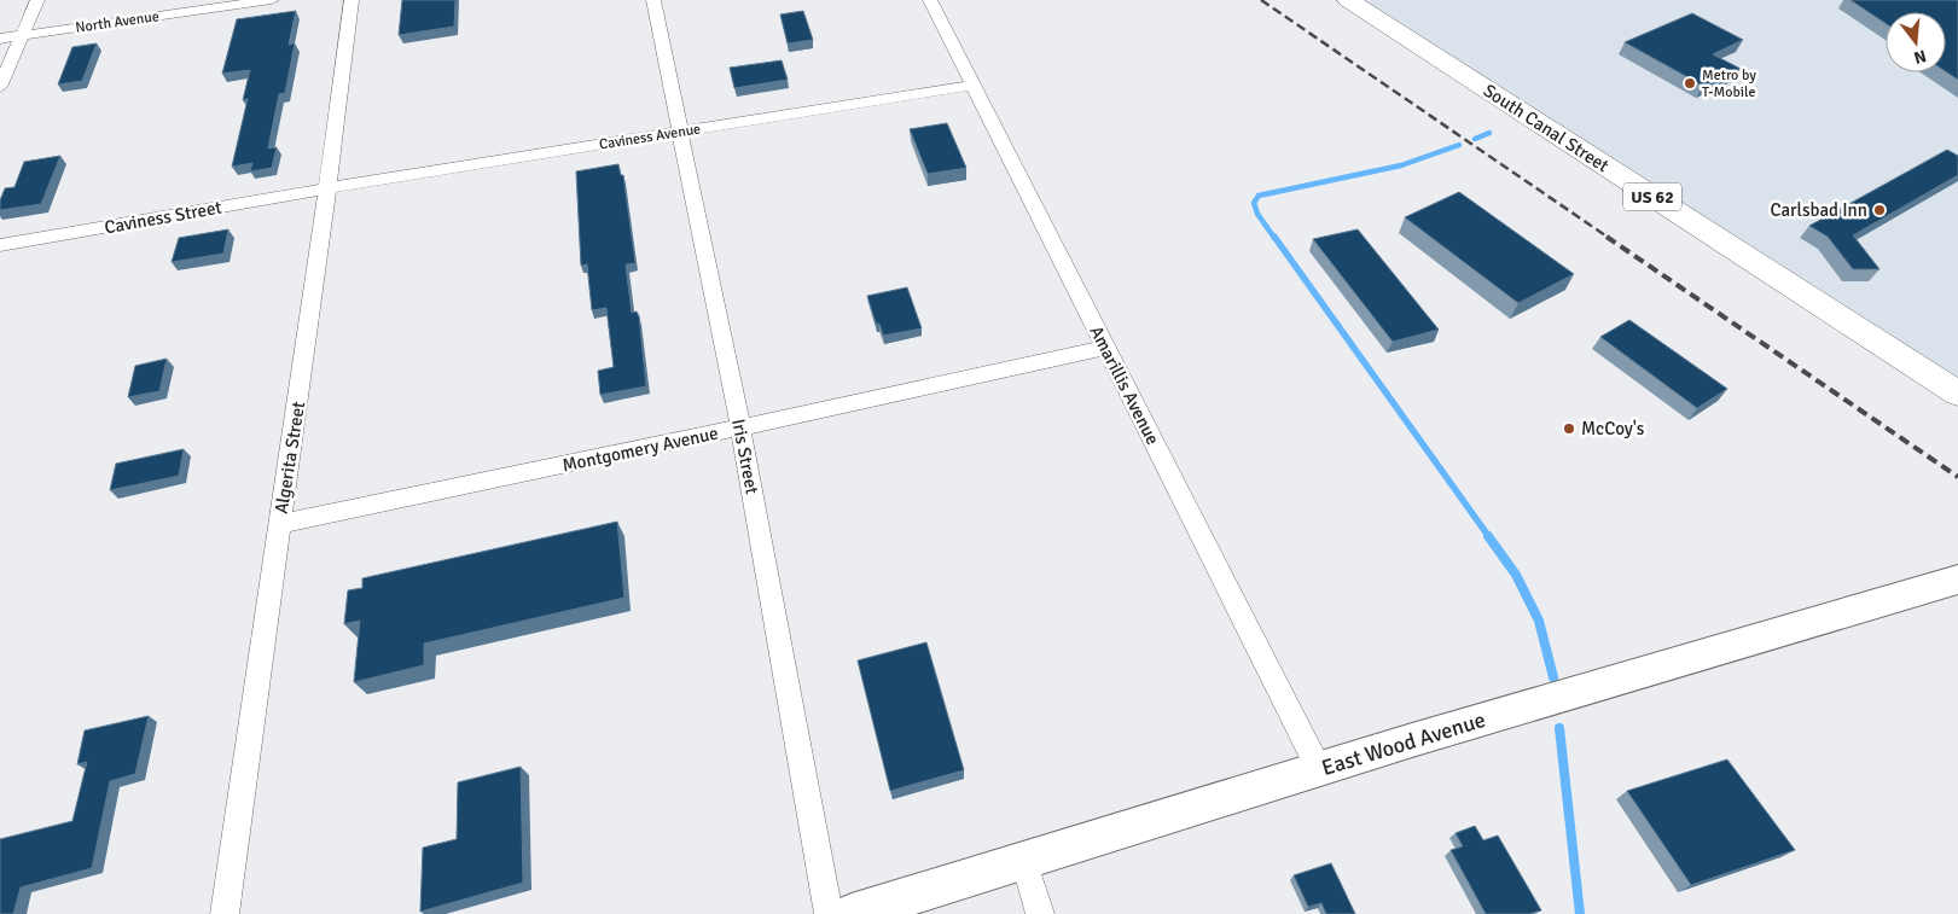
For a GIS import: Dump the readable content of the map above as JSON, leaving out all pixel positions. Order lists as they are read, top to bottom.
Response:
{
  "streets": {
    "highway": ["South Canal Street", "US 62"],
    "main road": ["East Wood Avenue"],
    "street": [
      "North Avenue",
      "Caviness Avenue",
      "Caviness Street",
      "Amarillis Avenue",
      "Montgomery Avenue",
      "Iris Street",
      "Algerita Street"
    ]
  },
  "crossings": [
    ["Caviness Avenue", "Caviness Street"],
    ["Caviness Avenue", "Amarillis Avenue"],
    ["Caviness Avenue", "Iris Street"],
    ["Caviness Avenue", "Algerita Street"],
    ["Caviness Street", "Algerita Street"],
    ["Amarillis Avenue", "Montgomery Avenue"],
    ["Amarillis Avenue", "East Wood Avenue"],
    ["Montgomery Avenue", "Iris Street"],
    ["Montgomery Avenue", "Algerita Street"]
  ],
  "places": ["Metro by T-Mobile", "Carlsbad Inn", "McCoy's"],
  "north": "bottom"
}
